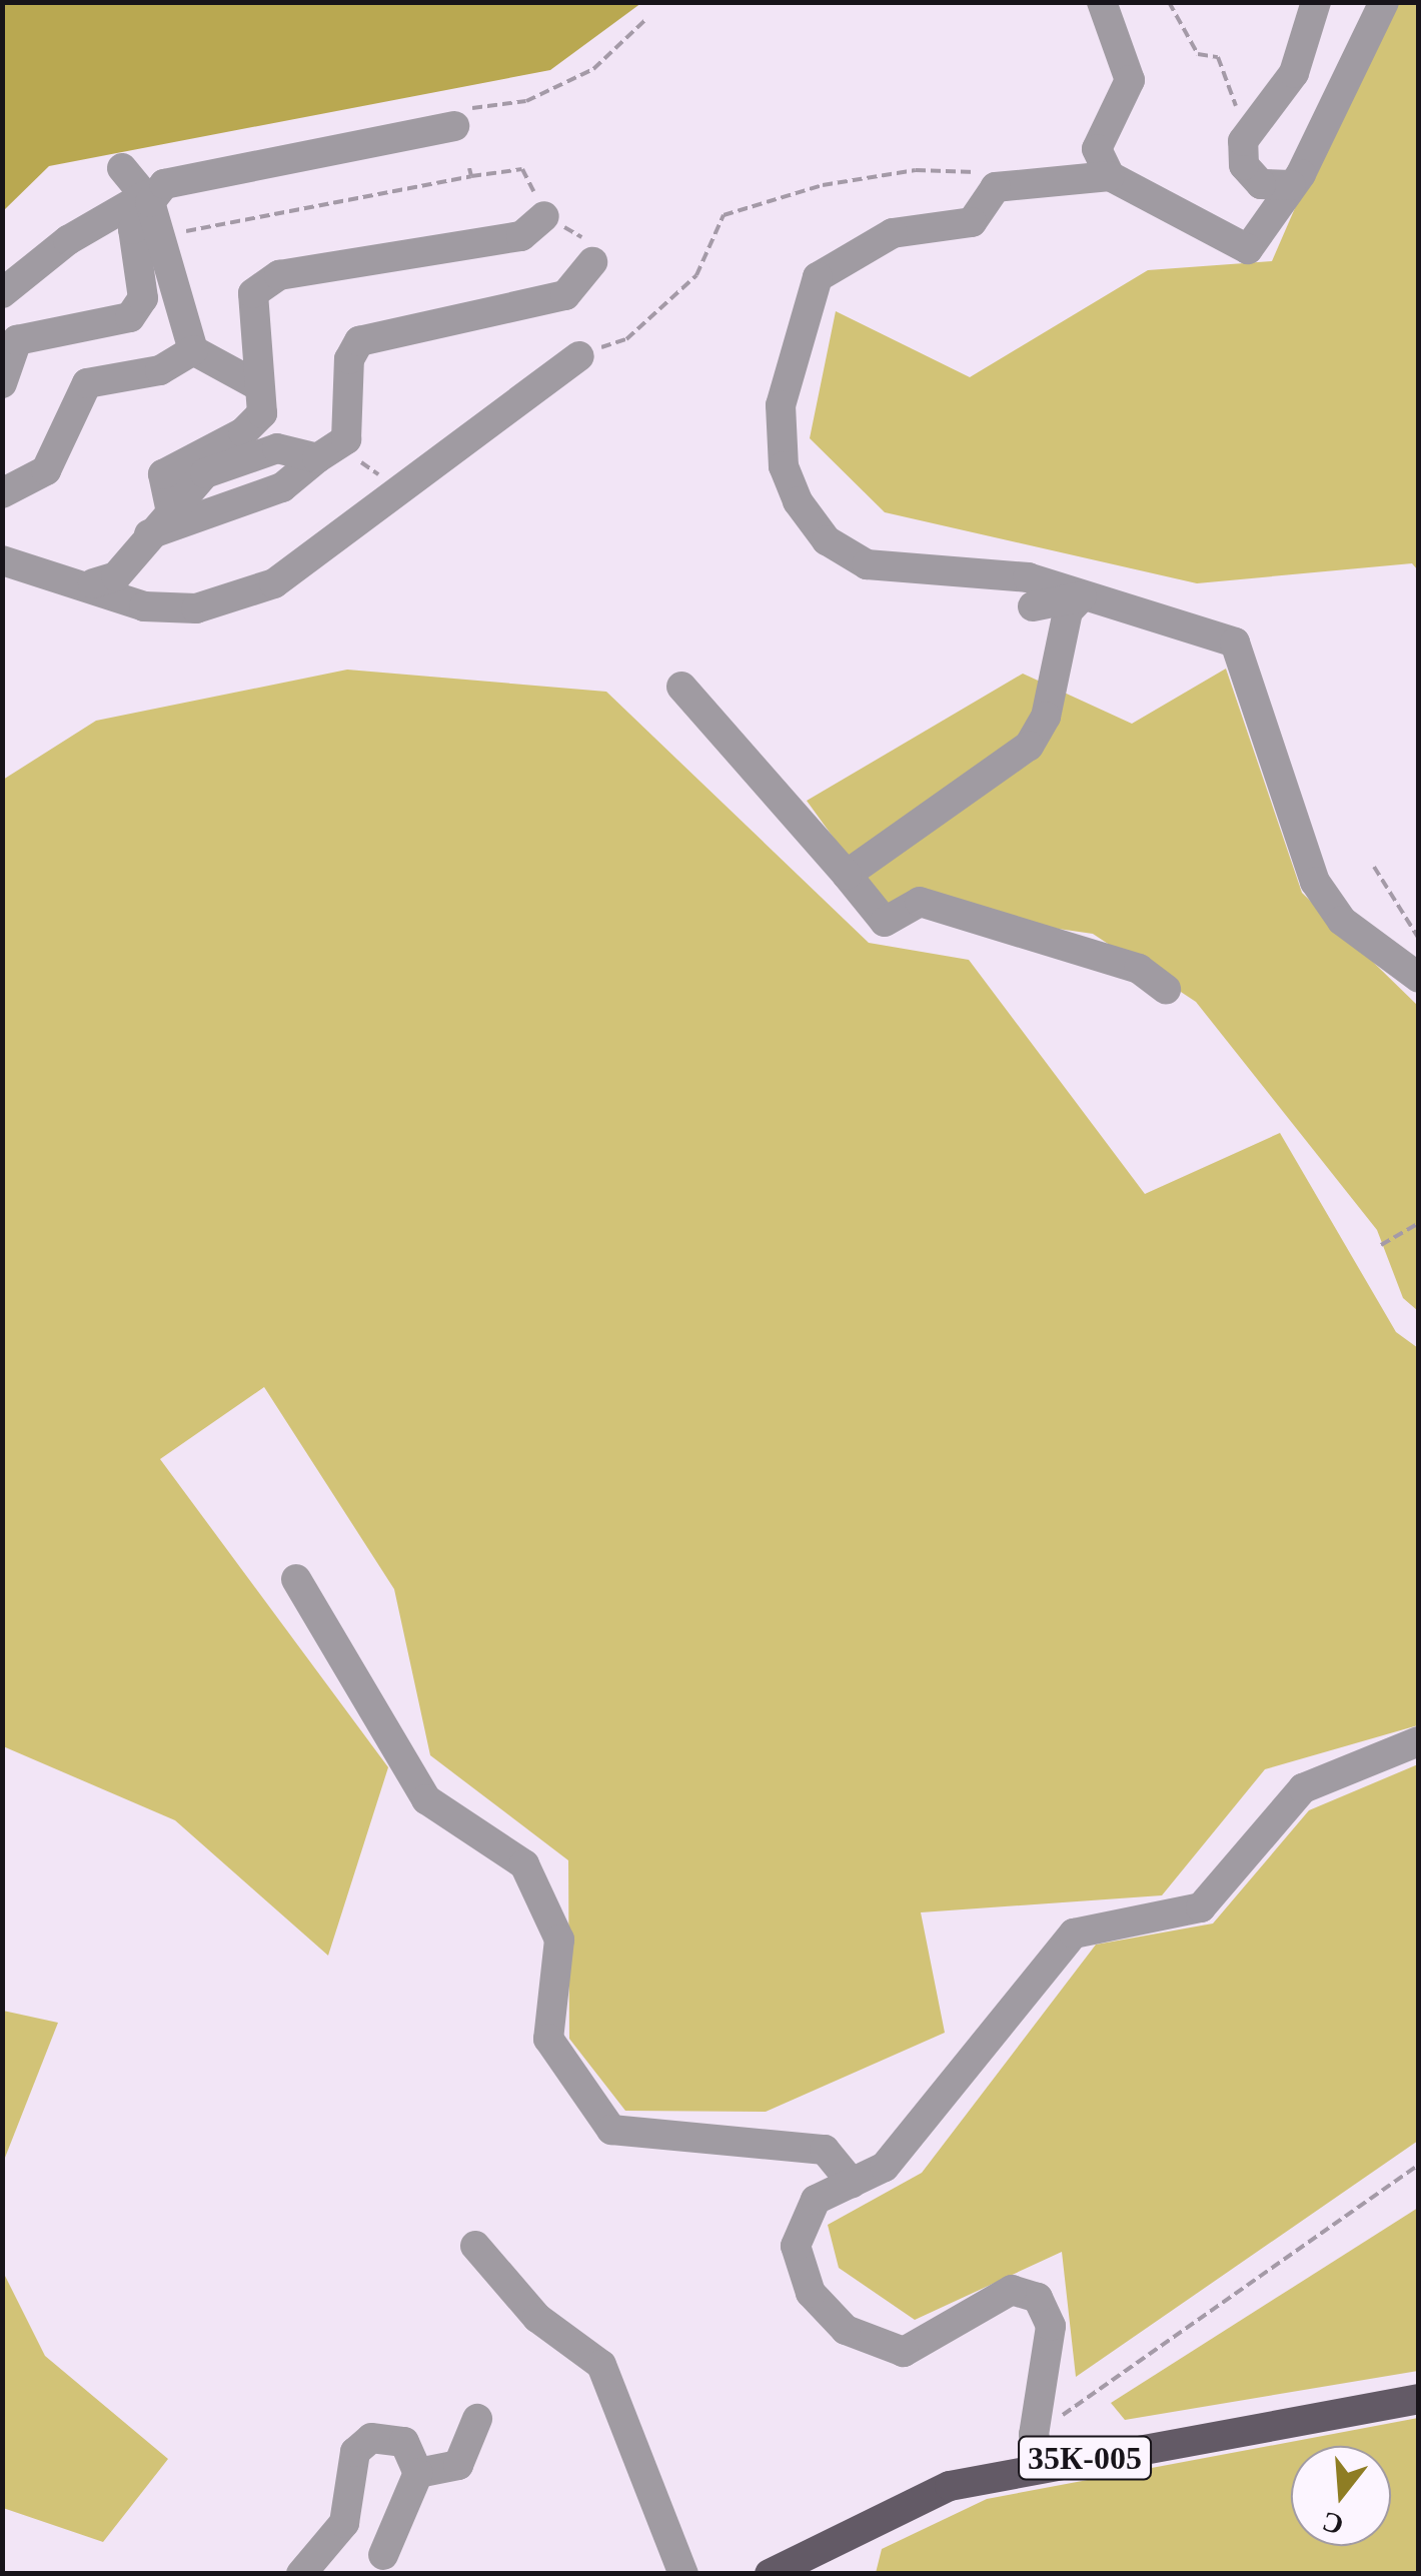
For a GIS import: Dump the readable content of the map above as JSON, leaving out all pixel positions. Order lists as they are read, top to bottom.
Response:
{
  "streets": {
    "main road": ["35К-005"]
  },
  "north": "bottom"
}
